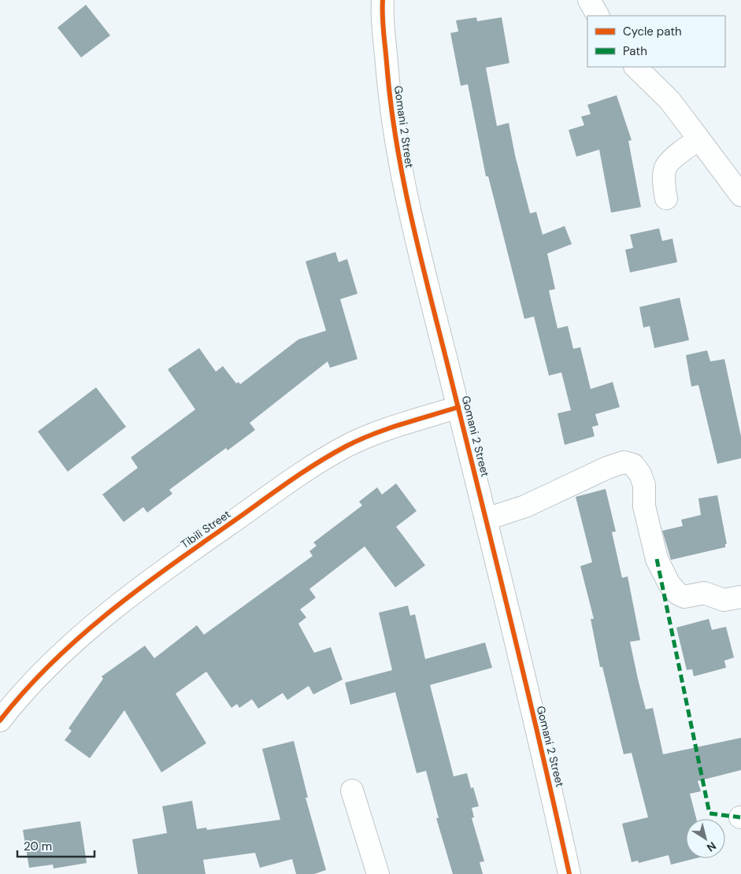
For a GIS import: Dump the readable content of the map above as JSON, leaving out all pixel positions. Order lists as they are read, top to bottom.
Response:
{
  "streets": {
    "street": ["Gomani 2 Street", "Tibili Street"]
  },
  "crossings": [
    ["Gomani 2 Street", "Tibili Street"]
  ],
  "legend": ["Cycle path", "Path"],
  "scale_bar": "20 m",
  "north": "bottom right"
}
